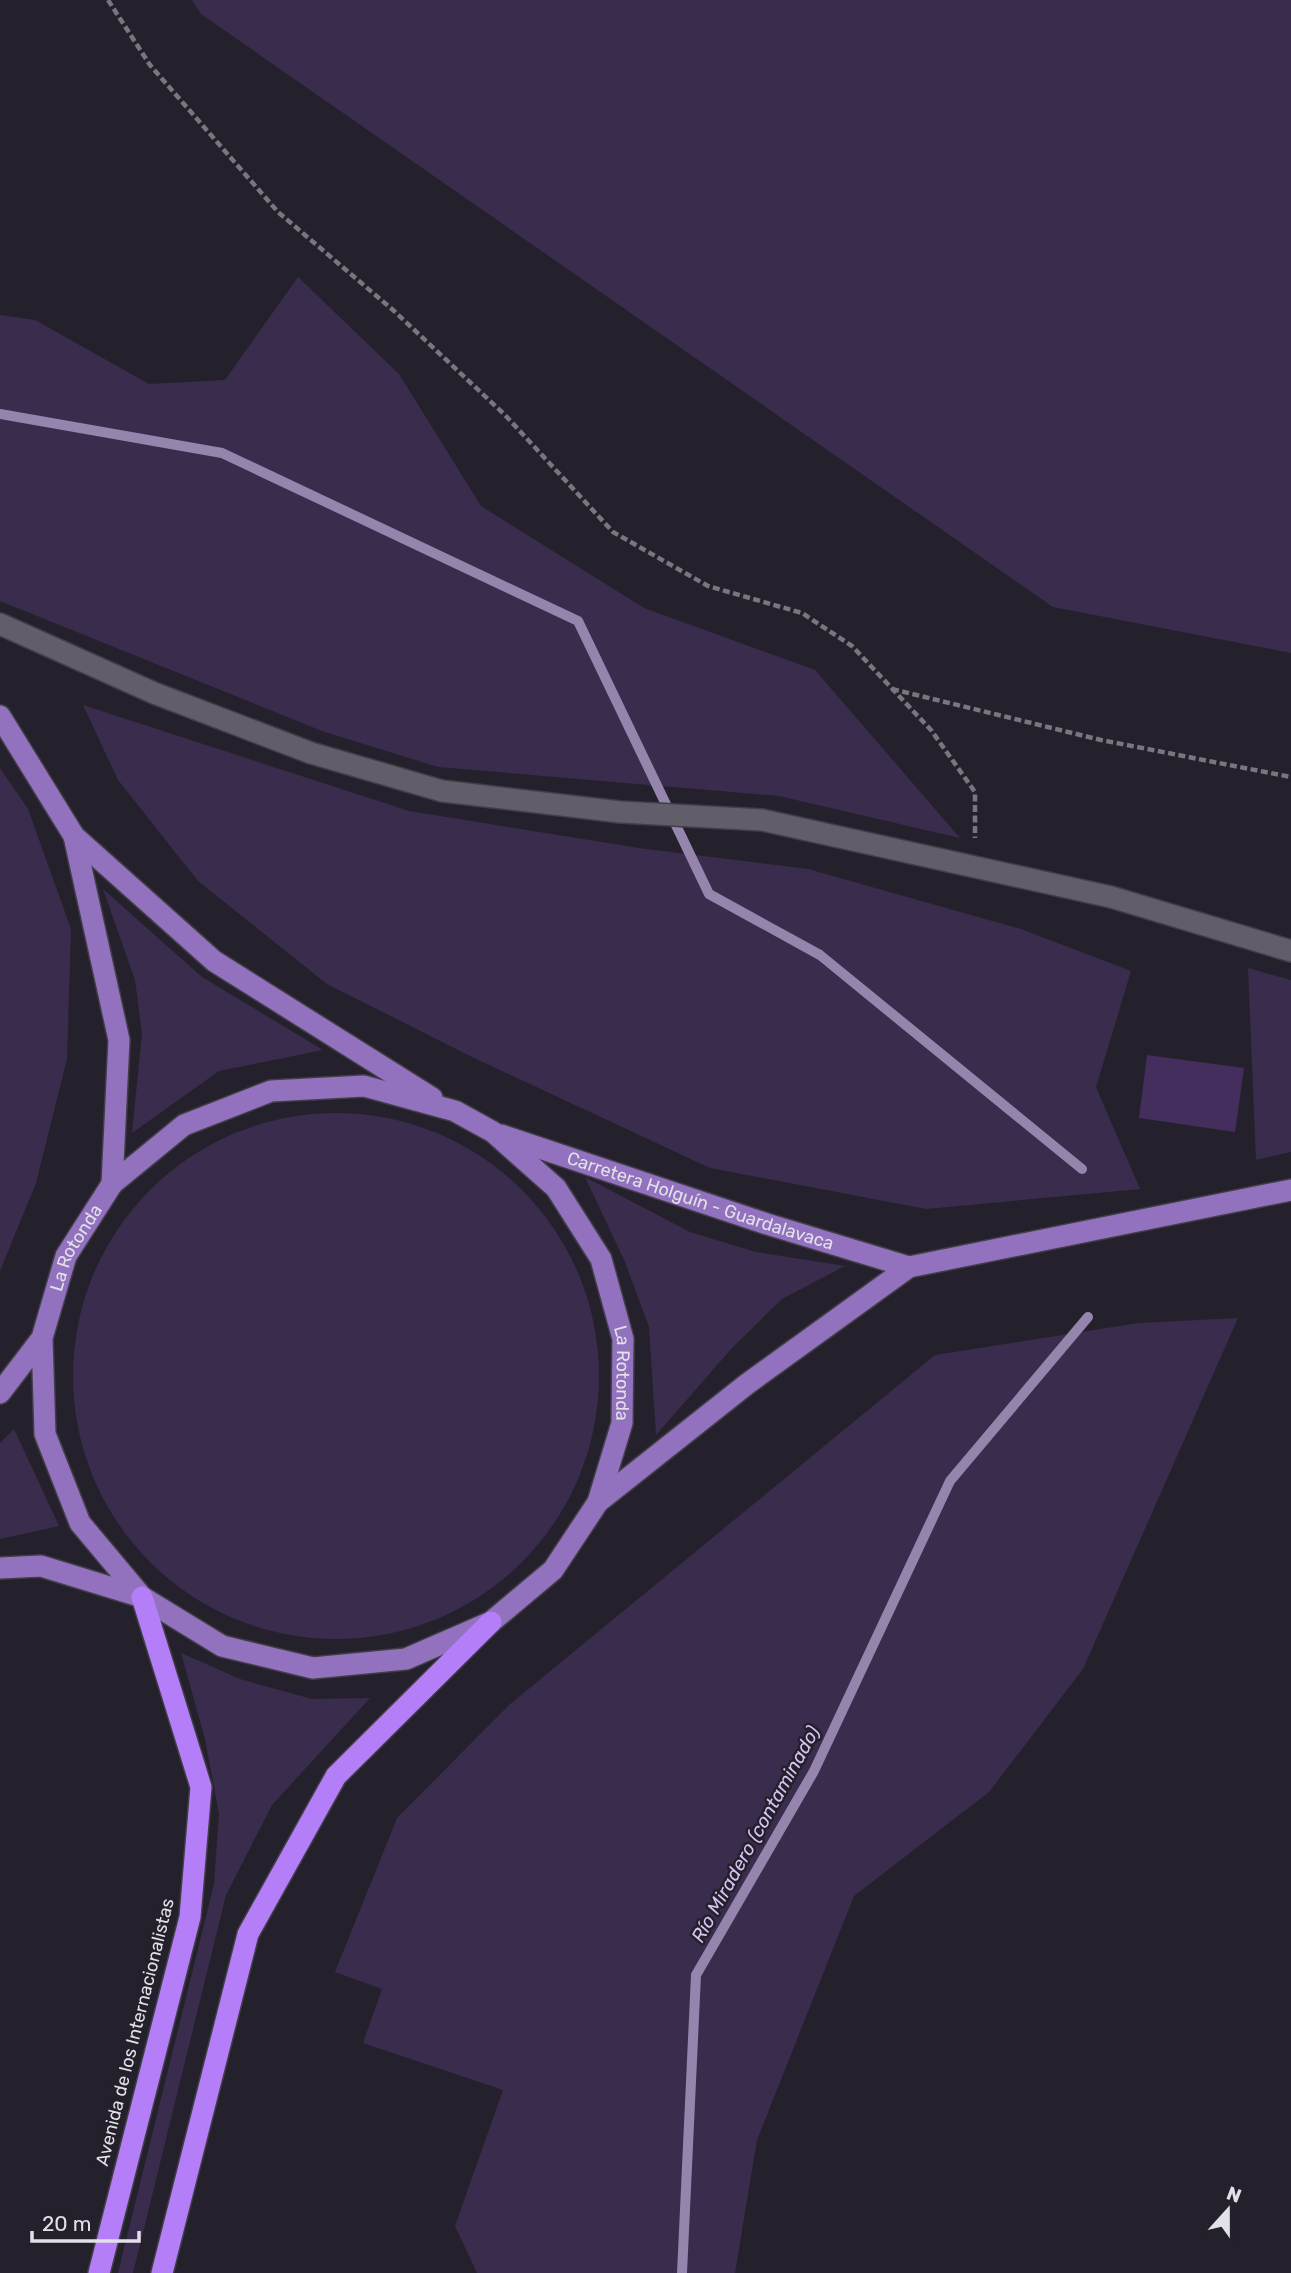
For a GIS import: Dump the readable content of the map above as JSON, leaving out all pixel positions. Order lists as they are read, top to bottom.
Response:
{
  "streets": {
    "highway": ["Avenida de los Internacionalistas"],
    "main road": ["Carretera Holguín - Guardalavaca", "La Rotonda"]
  },
  "crossings": [
    ["Carretera Holguín - Guardalavaca", "La Rotonda"],
    ["La Rotonda", "Avenida de los Internacionalistas"]
  ],
  "water": ["Río Miradero (contaminado)"],
  "scale_bar": "20 m",
  "north": "top"
}
